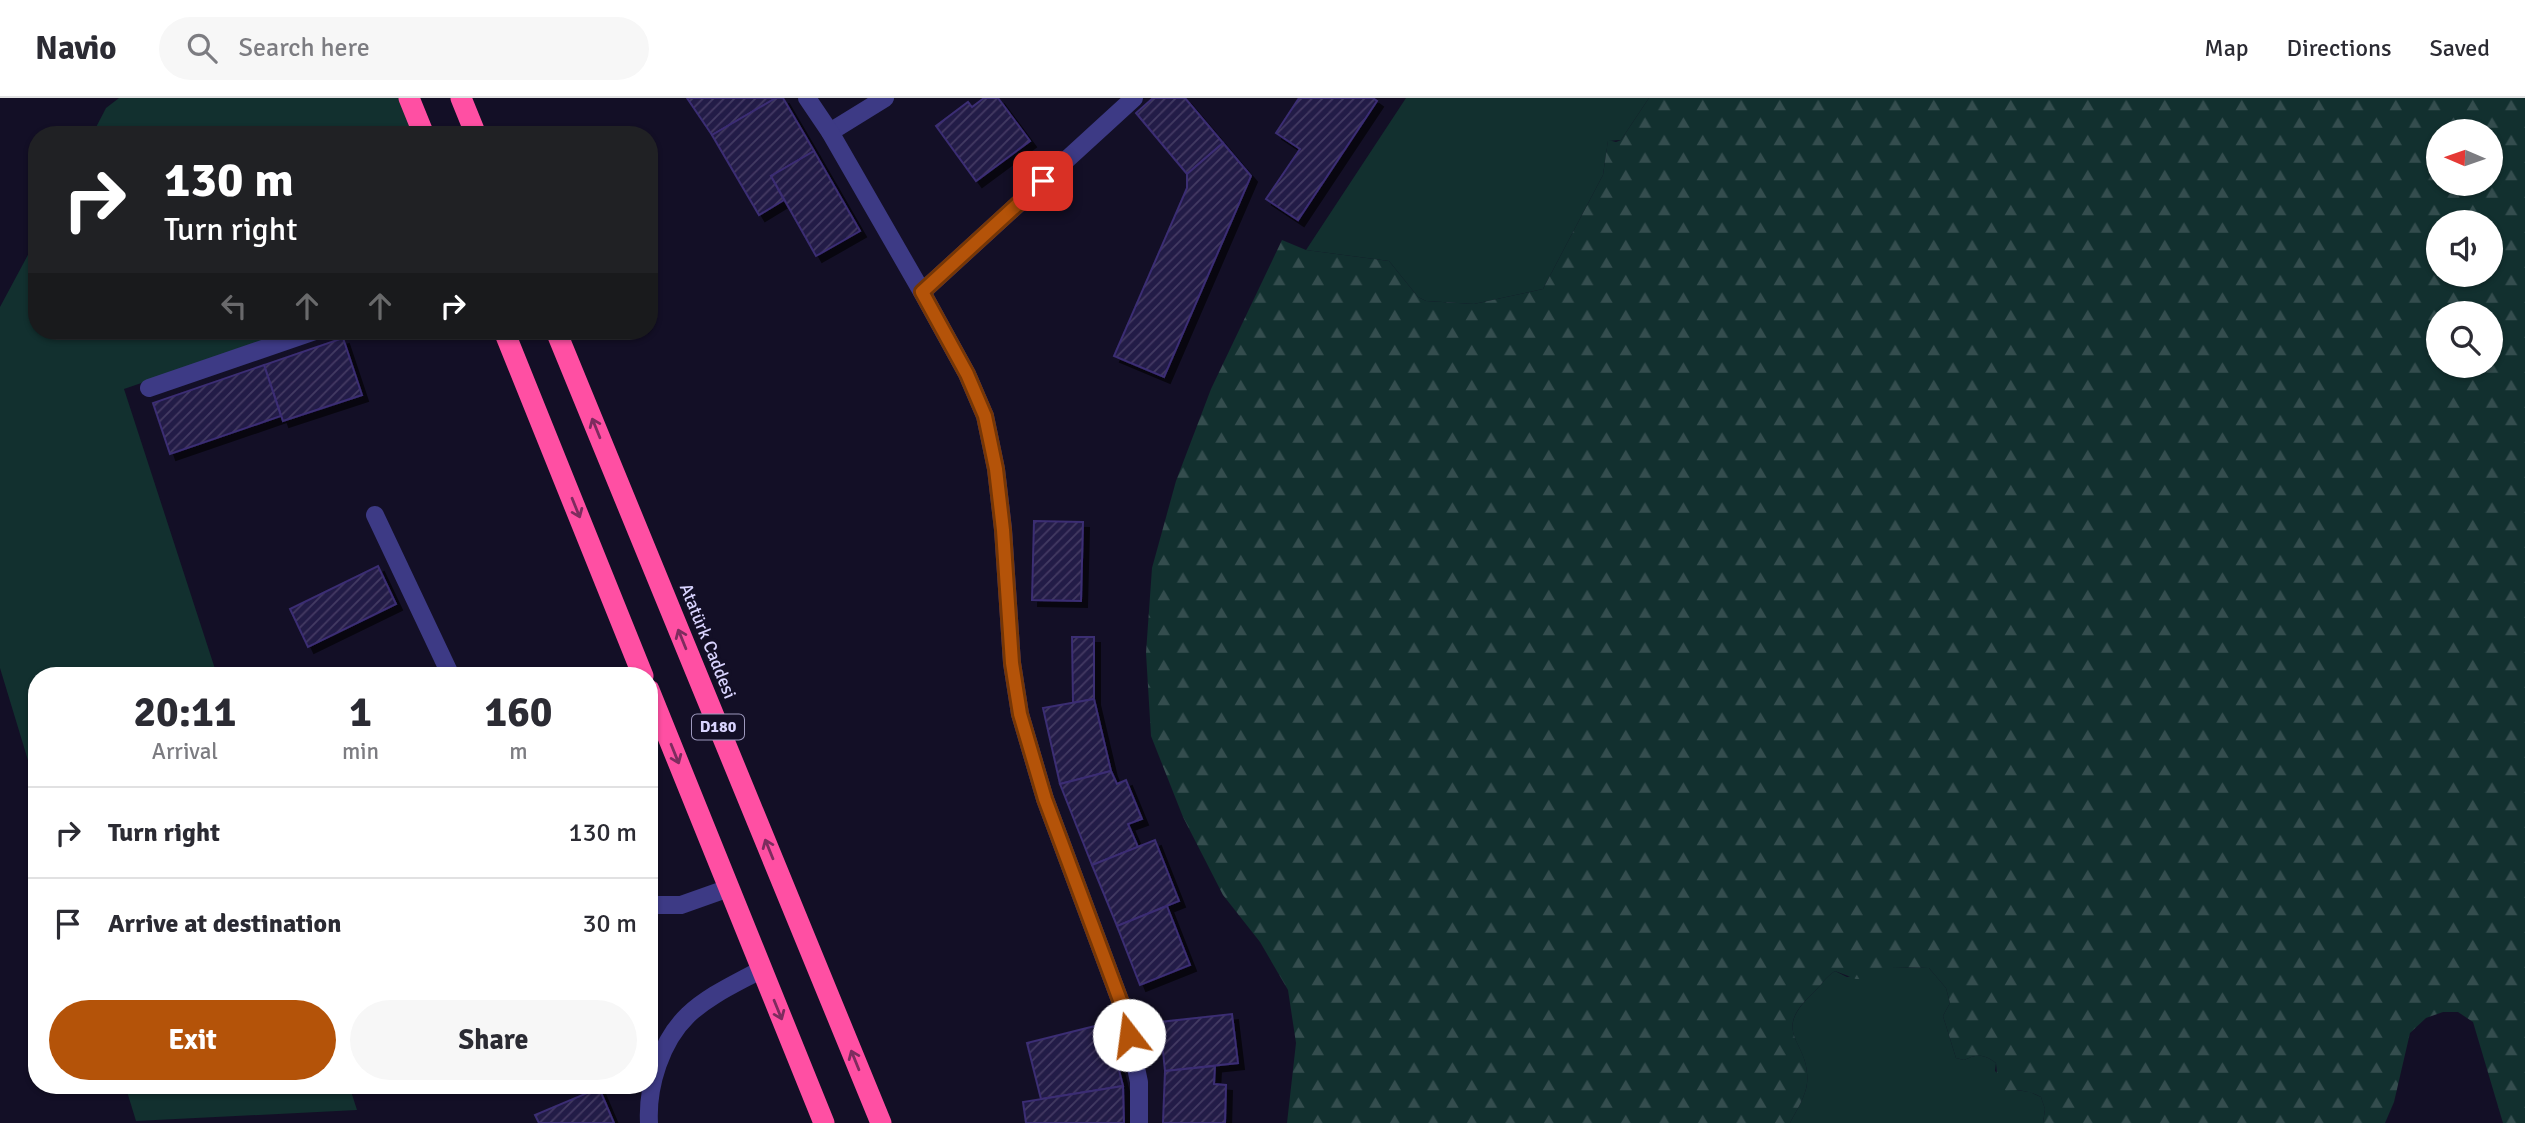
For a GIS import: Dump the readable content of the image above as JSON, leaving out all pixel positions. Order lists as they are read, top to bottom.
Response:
{
  "streets": {
    "highway": ["Atatürk Caddesi", "D180"]
  },
  "north": "left",
  "page": {
    "header": "Navio",
    "search": "Search here",
    "nav": ["Map", "Directions", "Saved"],
    "turn": ["130 m", "Turn right"],
    "eta": [
      "20:11",
      "Arrival",
      "1",
      "min",
      "160",
      "m"
    ],
    "list": [
      {
        "name": "Turn right",
        "value": "130 m"
      },
      {
        "name": "Arrive at destination",
        "value": "30 m"
      }
    ],
    "buttons": ["Exit", "Share"]
  }
}
